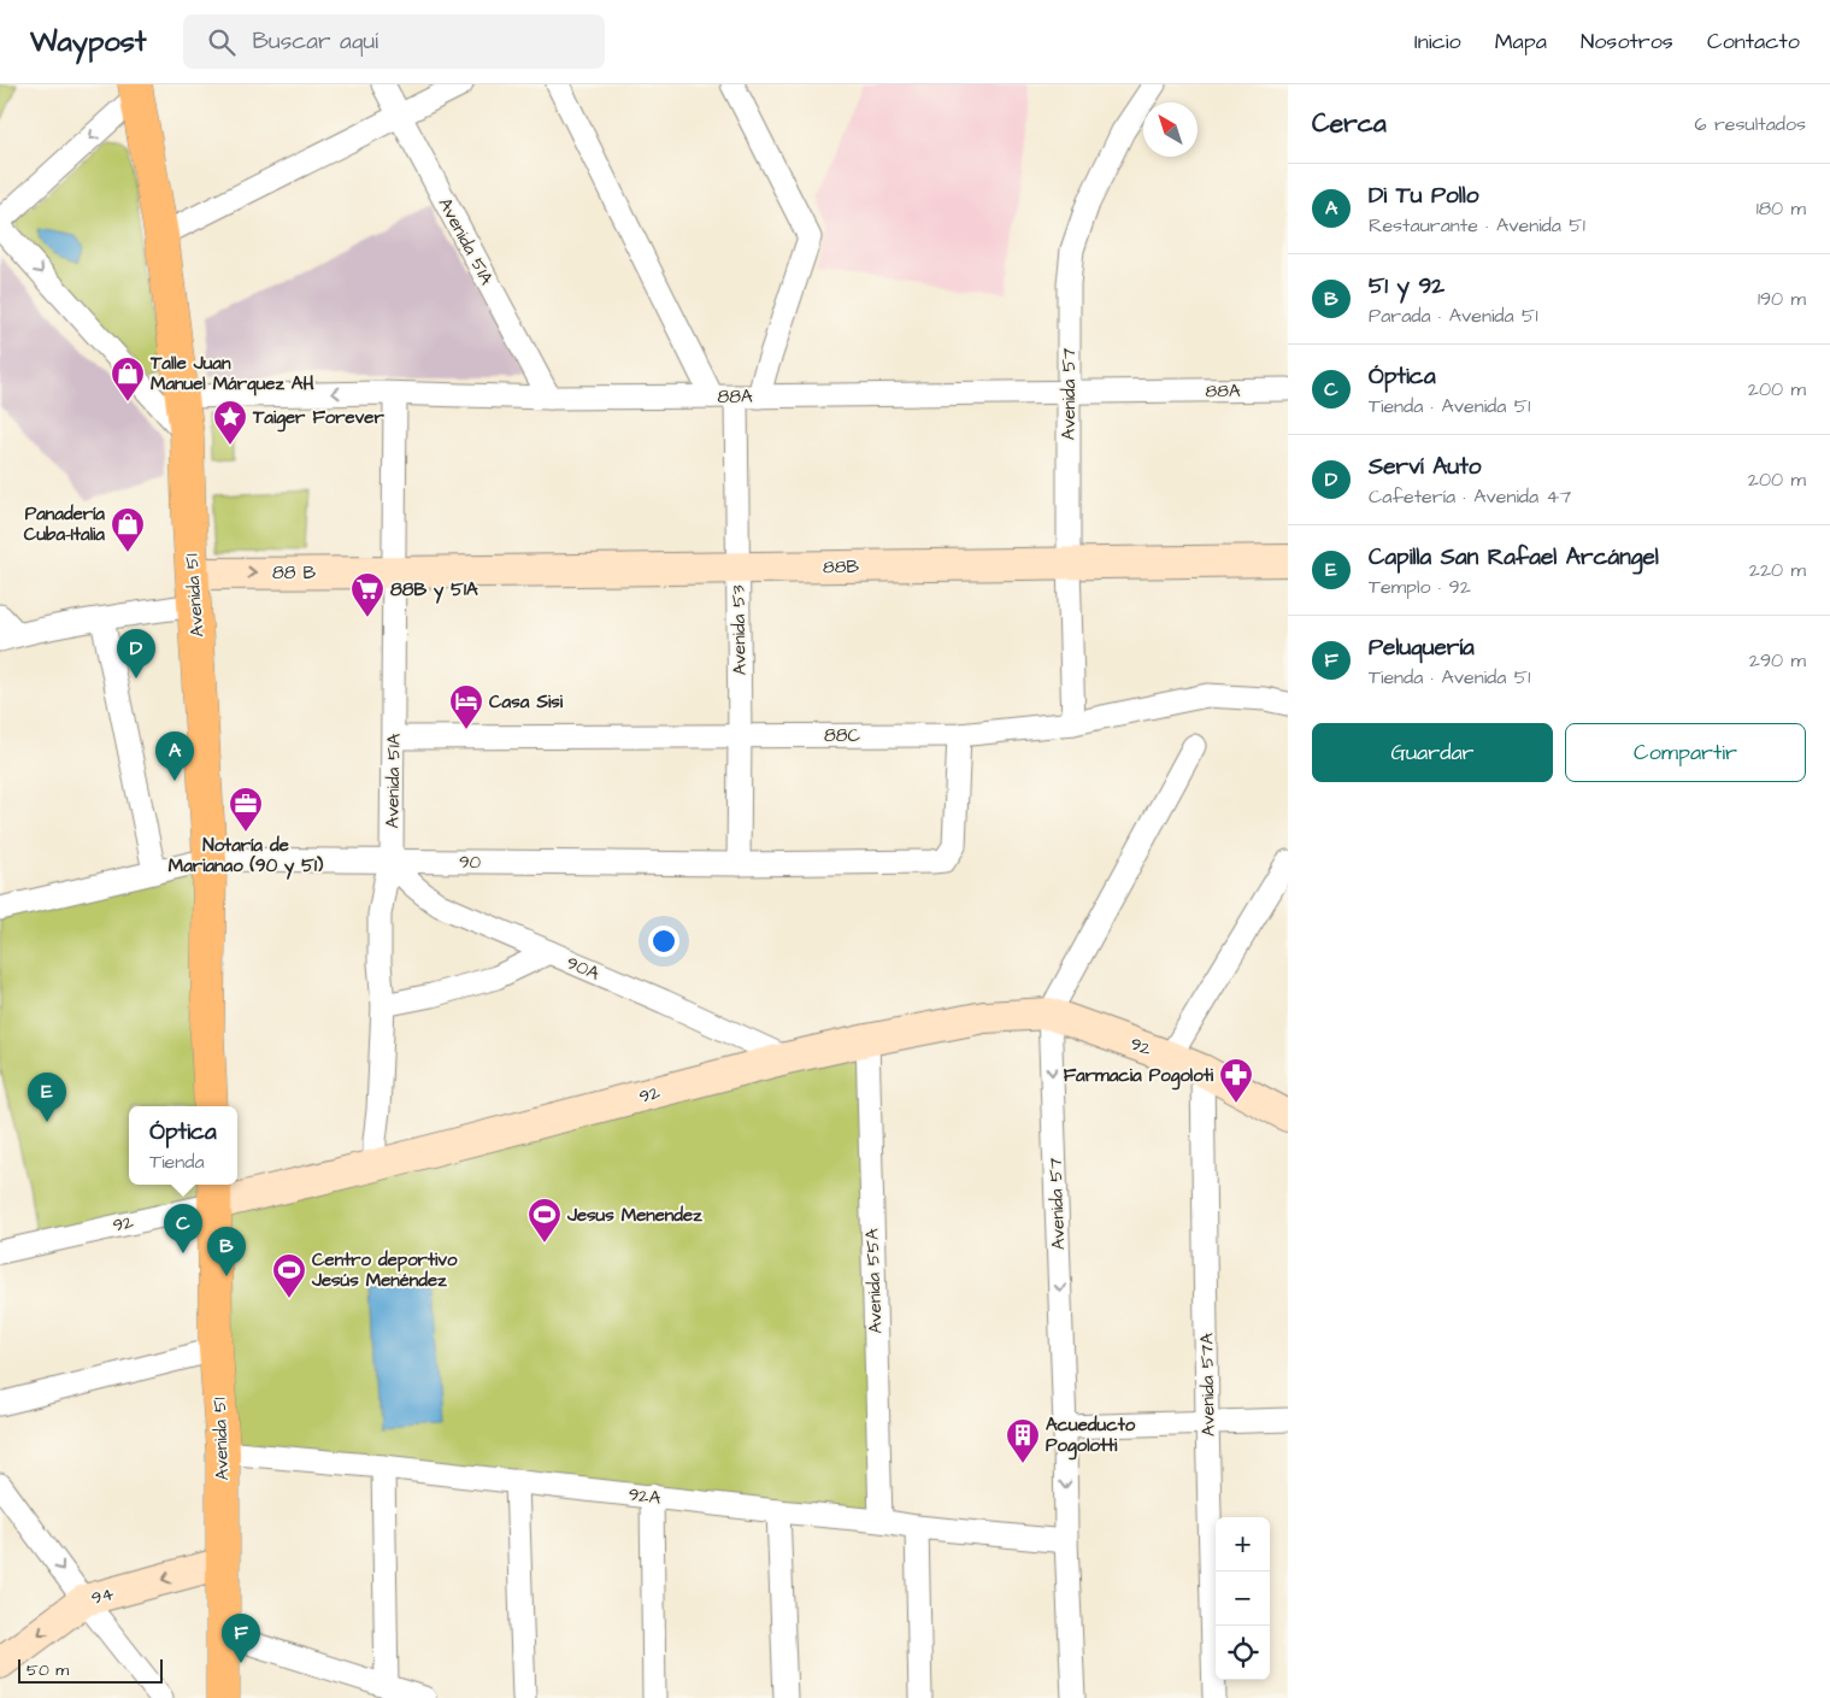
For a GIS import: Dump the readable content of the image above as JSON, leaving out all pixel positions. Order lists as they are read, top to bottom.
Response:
{
  "streets": {
    "main road": ["Avenida 51"],
    "street": [
      "Avenida 51A",
      "88A",
      "Avenida 57",
      "88B",
      "88 B",
      "Avenida 53",
      "88C",
      "90",
      "90A",
      "92",
      "Avenida 55A",
      "Avenida 57A",
      "92A",
      "94"
    ]
  },
  "crossings": [
    ["Avenida 51A", "88A"],
    ["Avenida 51A", "88B"],
    ["Avenida 51A", "88 B"],
    ["Avenida 51A", "88C"],
    ["Avenida 51A", "90"],
    ["Avenida 51A", "90A"],
    ["Avenida 51A", "92"],
    ["88A", "Avenida 57"],
    ["88A", "Avenida 51"],
    ["88A", "Avenida 53"],
    ["Avenida 57", "88B"],
    ["Avenida 57", "88C"],
    ["Avenida 57", "92"],
    ["Avenida 57", "92A"],
    ["88B", "88 B"],
    ["88B", "Avenida 53"],
    ["88 B", "Avenida 51"],
    ["Avenida 51", "90"],
    ["Avenida 51", "92"],
    ["Avenida 51", "92A"],
    ["Avenida 51", "94"],
    ["Avenida 53", "88C"],
    ["Avenida 53", "90"],
    ["88C", "90"],
    ["90", "90A"],
    ["90A", "92"],
    ["92", "Avenida 55A"],
    ["92", "Avenida 57A"],
    ["Avenida 55A", "92A"]
  ],
  "one_way": ["Avenida 57", "88 B"],
  "places": {
    "shop": ["Talle Juan Manuel Márquez AH", "Panadería Cuba-Italia"],
    "place": ["Taiger Forever"],
    "supermarket": ["88B y 51A"],
    "hotel": ["Casa Sisi"],
    "office": ["Notaría de Marianao (90 y 51)"],
    "pharmacy": ["Farmacia Pogoloti"],
    "sports": ["Jesus Menendez", "Centro deportivo Jesús Menéndez"],
    "building": ["Acueducto Pogolotti"]
  },
  "scale_bar": "50 m",
  "north": "top left",
  "page": {
    "header": "Waypost",
    "search": "Buscar aquí",
    "nav": [
      "Inicio",
      "Mapa",
      "Nosotros",
      "Contacto"
    ],
    "heading": ["Cerca", "6 resultados"],
    "list": [
      {
        "mark": "A",
        "name": "Di Tu Pollo",
        "note": "Restaurante · Avenida 51",
        "value": "180 m"
      },
      {
        "mark": "B",
        "name": "51 y 92",
        "note": "Parada · Avenida 51",
        "value": "190 m"
      },
      {
        "mark": "C",
        "name": "Óptica",
        "note": "Tienda · Avenida 51",
        "value": "200 m"
      },
      {
        "mark": "D",
        "name": "Serví Auto",
        "note": "Cafetería · Avenida 47",
        "value": "200 m"
      },
      {
        "mark": "E",
        "name": "Capilla San Rafael Arcángel",
        "note": "Templo · 92",
        "value": "220 m"
      },
      {
        "mark": "F",
        "name": "Peluquería",
        "note": "Tienda · Avenida 51",
        "value": "290 m"
      }
    ],
    "pins": [
      "D",
      "A",
      "E",
      "C",
      "B",
      "F"
    ],
    "buttons": ["Guardar", "Compartir"],
    "popup": ["Óptica", "Tienda"],
    "map_buttons": ["+", "−"],
    "scale": "50 m"
  }
}
